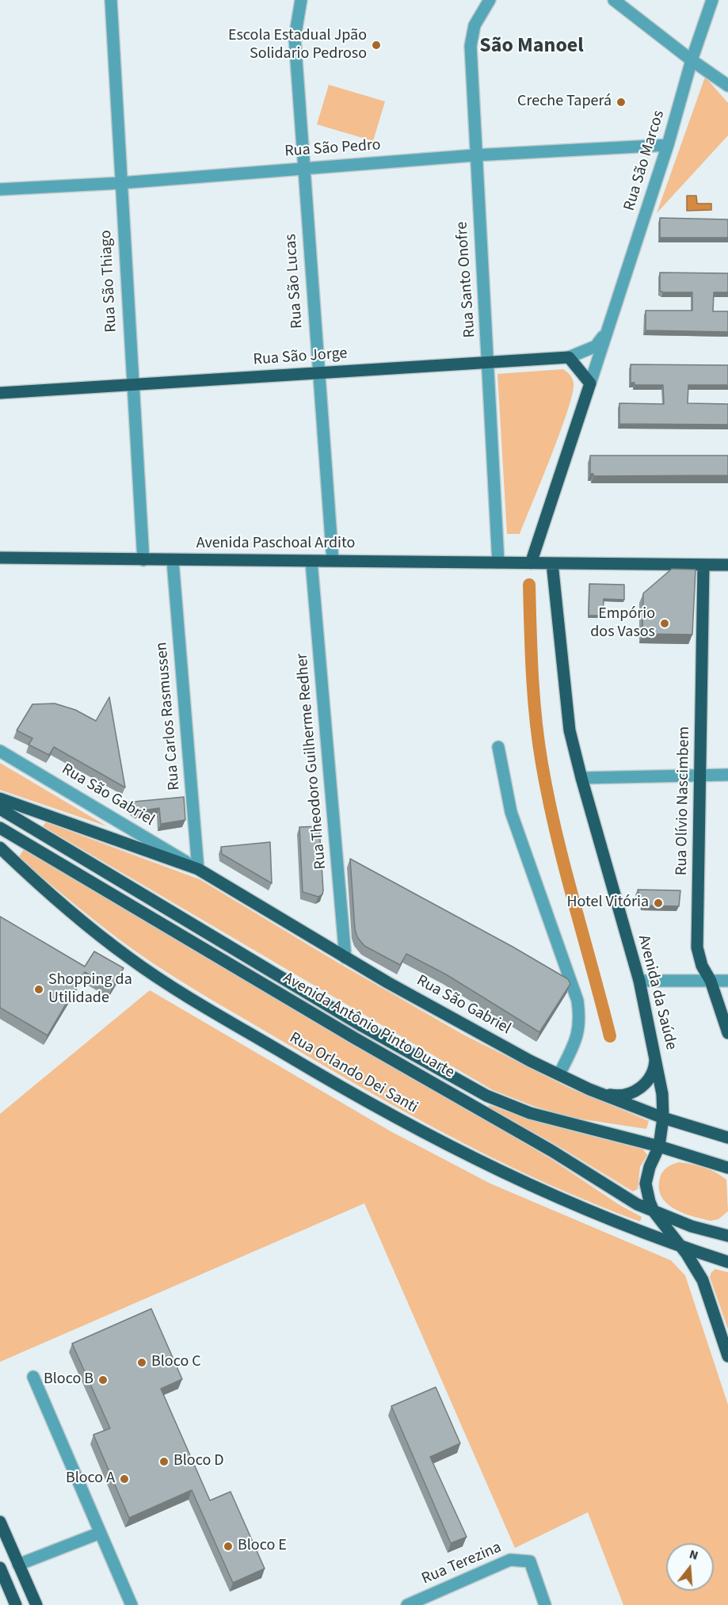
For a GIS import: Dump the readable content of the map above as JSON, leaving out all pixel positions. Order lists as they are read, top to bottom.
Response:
{
  "streets": {
    "main road": [
      "Rua São Marcos",
      "Rua São Jorge",
      "Avenida Paschoal Ardito",
      "Rua São Gabriel",
      "Rua Olívio Nascimbem",
      "Avenida da Saúde",
      "Avenida Antônio Pinto Duarte",
      "Rua Orlando Dei Santi"
    ],
    "street": [
      "Rua São Pedro",
      "Rua Santo Onofre",
      "Rua São Thiago",
      "Rua São Lucas",
      "Rua Carlos Rasmussen",
      "Rua Theodoro Guilherme Redher",
      "Rua Terezina"
    ]
  },
  "crossings": [
    ["Rua São Pedro", "Rua São Marcos"],
    ["Rua São Pedro", "Rua Santo Onofre"],
    ["Rua São Pedro", "Rua São Thiago"],
    ["Rua São Pedro", "Rua São Lucas"],
    ["Rua São Marcos", "Rua São Jorge"],
    ["Rua São Marcos", "Avenida Paschoal Ardito"],
    ["Rua Santo Onofre", "Rua São Jorge"],
    ["Rua Santo Onofre", "Avenida Paschoal Ardito"],
    ["Rua São Thiago", "Rua São Jorge"],
    ["Rua São Thiago", "Avenida Paschoal Ardito"],
    ["Rua São Lucas", "Rua São Jorge"],
    ["Rua São Lucas", "Avenida Paschoal Ardito"],
    ["Avenida Paschoal Ardito", "Rua Carlos Rasmussen"],
    ["Avenida Paschoal Ardito", "Rua Theodoro Guilherme Redher"],
    ["Avenida Paschoal Ardito", "Rua Olívio Nascimbem"],
    ["Avenida Paschoal Ardito", "Avenida da Saúde"],
    ["Rua Carlos Rasmussen", "Rua São Gabriel"],
    ["Rua Theodoro Guilherme Redher", "Rua São Gabriel"],
    ["Rua São Gabriel", "Avenida da Saúde"],
    ["Avenida da Saúde", "Avenida Antônio Pinto Duarte"],
    ["Avenida da Saúde", "Rua Orlando Dei Santi"]
  ],
  "districts": ["São Manoel"],
  "places": [
    "Escola Estadual Jpão Solidario Pedroso",
    "Creche Taperá",
    "Empório dos Vasos",
    "Hotel Vitória",
    "Shopping da Utilidade",
    "Bloco C",
    "Bloco B",
    "Bloco D",
    "Bloco A",
    "Bloco E"
  ],
  "north": "top"
}
